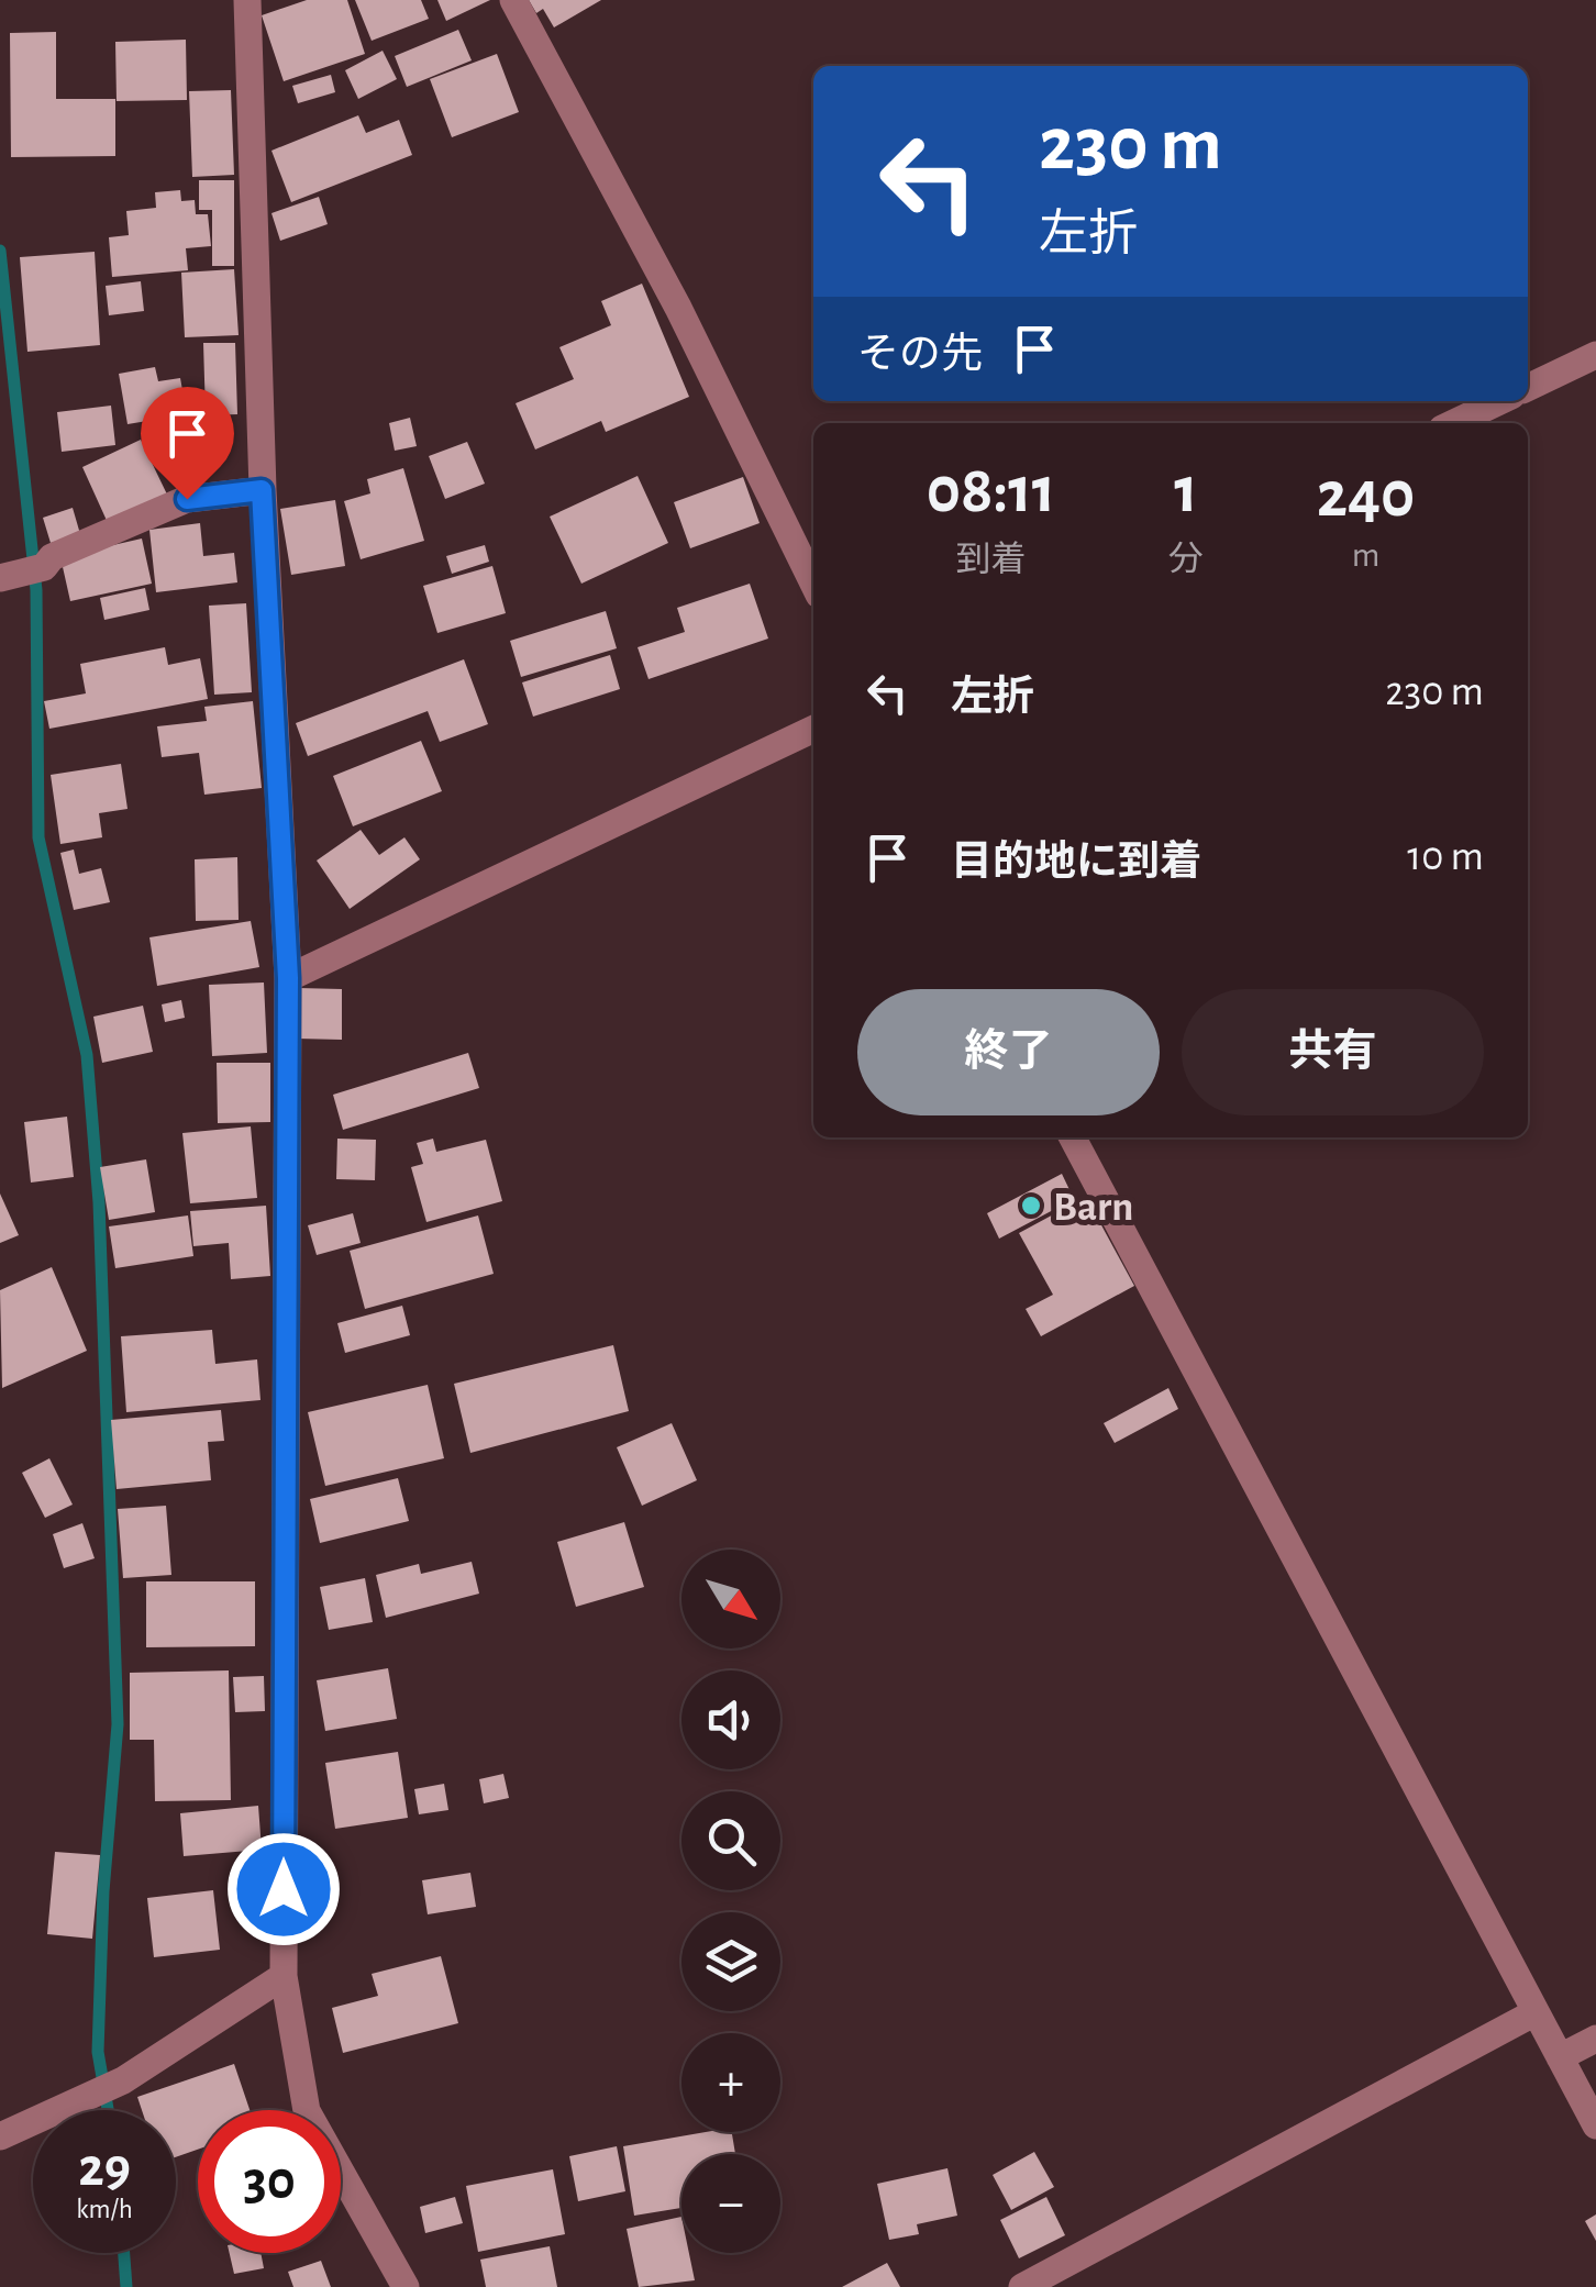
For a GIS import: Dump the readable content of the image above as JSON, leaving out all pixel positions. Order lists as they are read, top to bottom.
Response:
{
  "places": ["Barn"],
  "north": "bottom right",
  "page": {
    "turn": ["230 m", "左折"],
    "then": "その先",
    "eta": [
      "08:11",
      "到着",
      "1",
      "分",
      "240",
      "m"
    ],
    "list": [
      {
        "name": "左折",
        "value": "230 m"
      },
      {
        "name": "目的地に到着",
        "value": "10 m"
      }
    ],
    "buttons": ["終了", "共有"],
    "map_buttons": ["+", "−"],
    "speed": "29 km/h",
    "limit": "30"
  }
}
